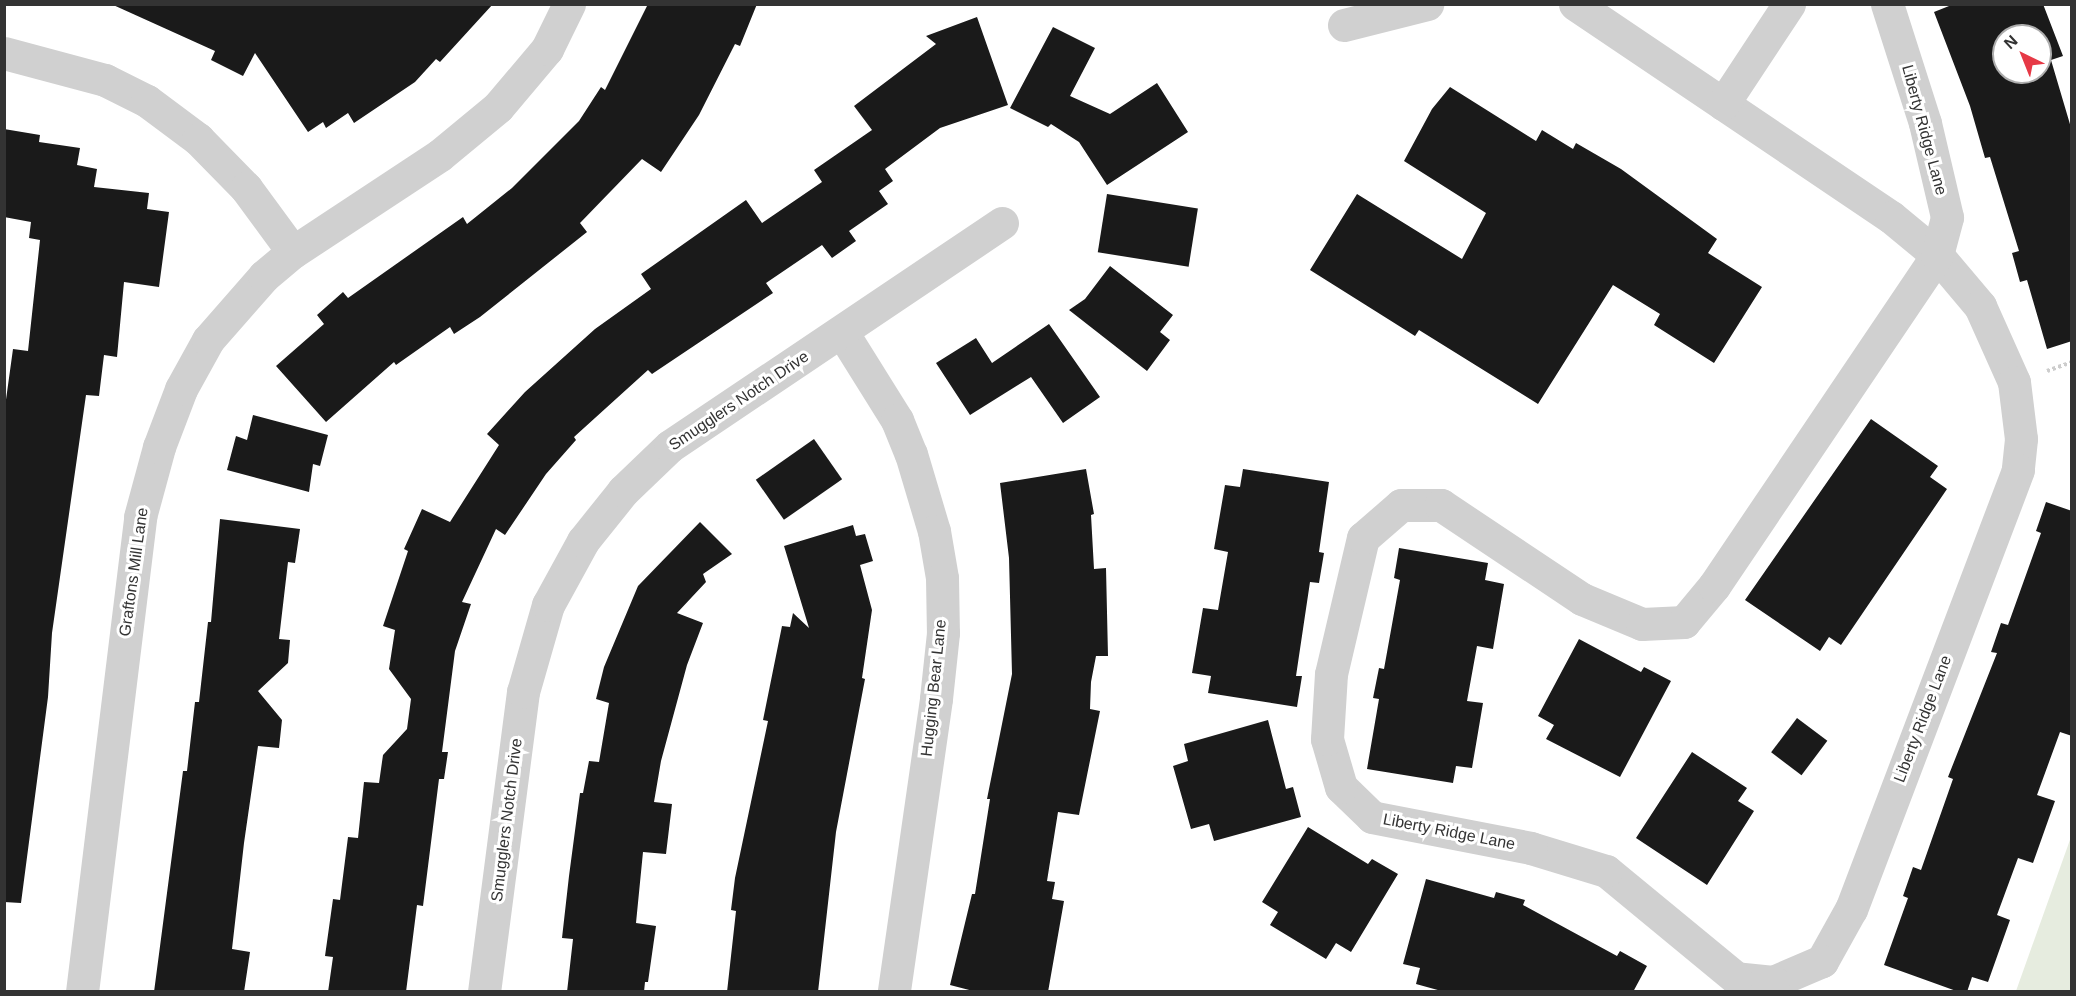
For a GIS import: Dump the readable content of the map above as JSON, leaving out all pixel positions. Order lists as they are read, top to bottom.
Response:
{
  "streets": {
    "street": [
      "Liberty Ridge Lane",
      "Smugglers Notch Drive",
      "Graftons Mill Lane",
      "Hugging Bear Lane"
    ]
  },
  "crossings": [
    ["Smugglers Notch Drive", "Hugging Bear Lane"]
  ],
  "north": "top left"
}
